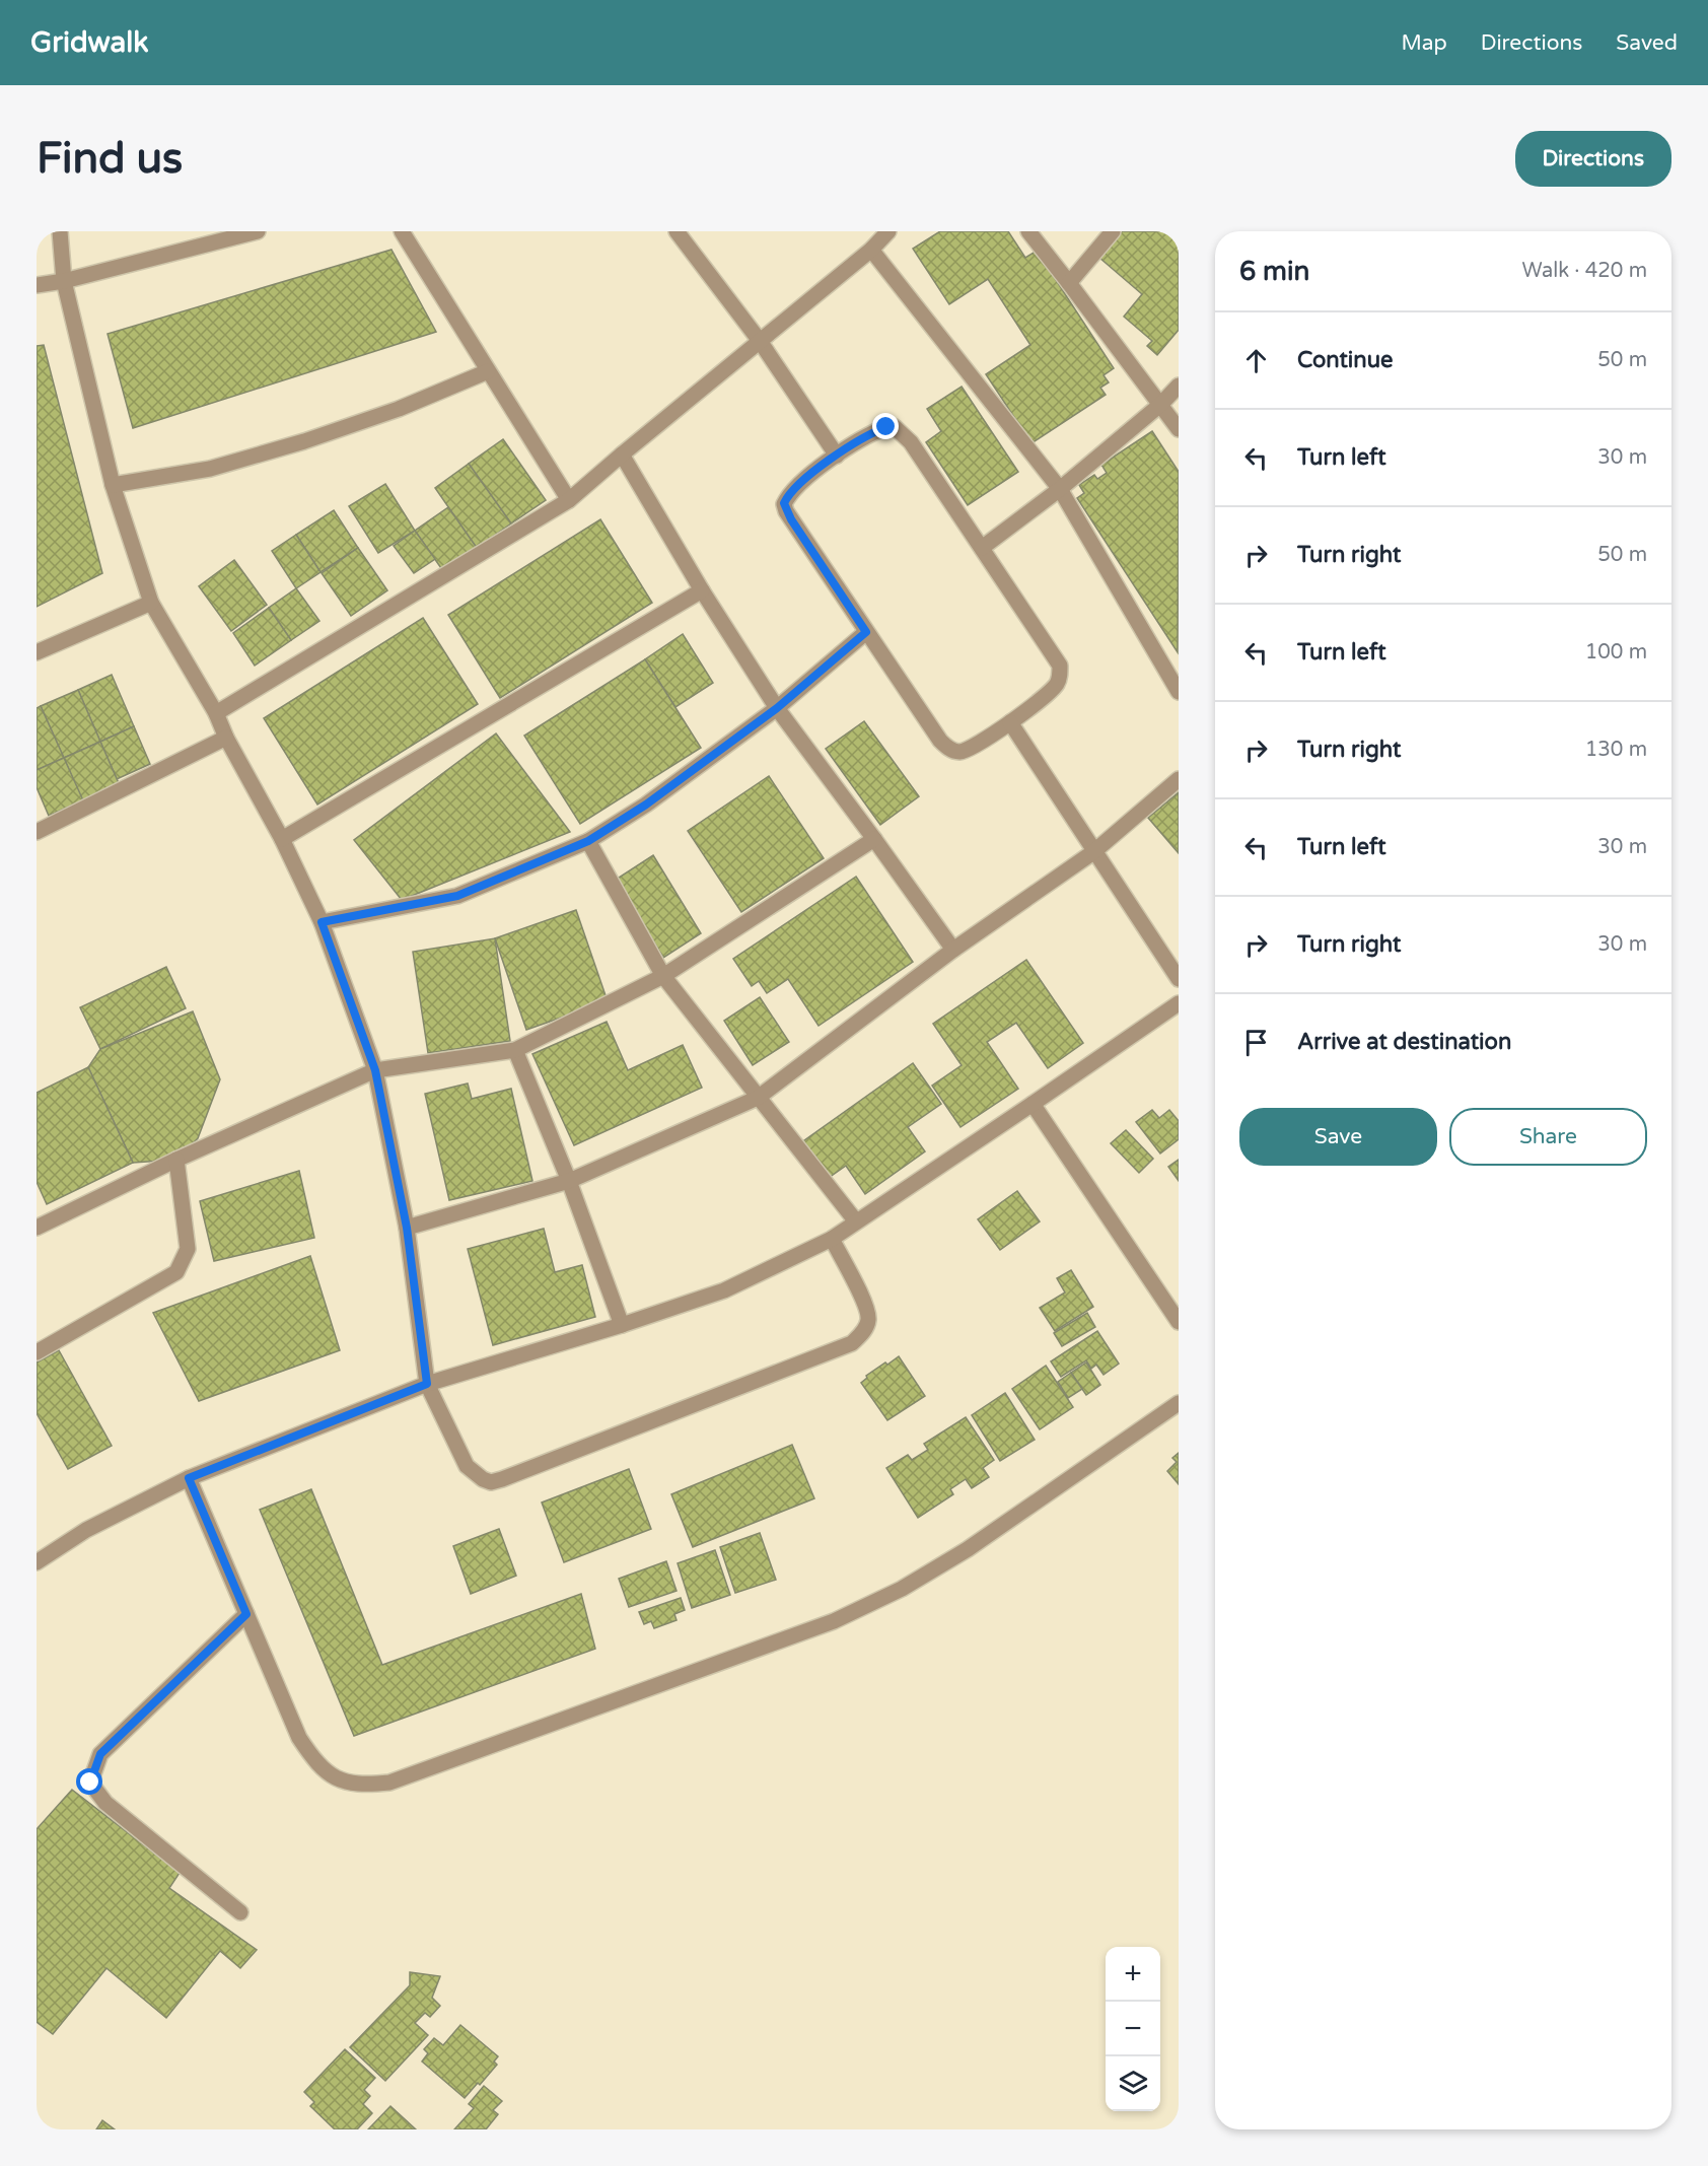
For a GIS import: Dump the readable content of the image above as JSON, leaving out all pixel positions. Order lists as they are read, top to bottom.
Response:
{
  "page": {
    "header": "Gridwalk",
    "nav": ["Map", "Directions", "Saved"],
    "buttons": [
      "Directions",
      ["Save", "Share"]
    ],
    "title": "Find us",
    "heading": ["6 min", "Walk · 420 m"],
    "list": [
      ["Continue", "50 m"],
      ["Turn left", "30 m"],
      ["Turn right", "50 m"],
      ["Turn left", "100 m"],
      ["Turn right", "130 m"],
      ["Turn left", "30 m"],
      ["Turn right", "30 m"],
      "Arrive at destination"
    ],
    "map_buttons": ["+", "−"]
  }
}
